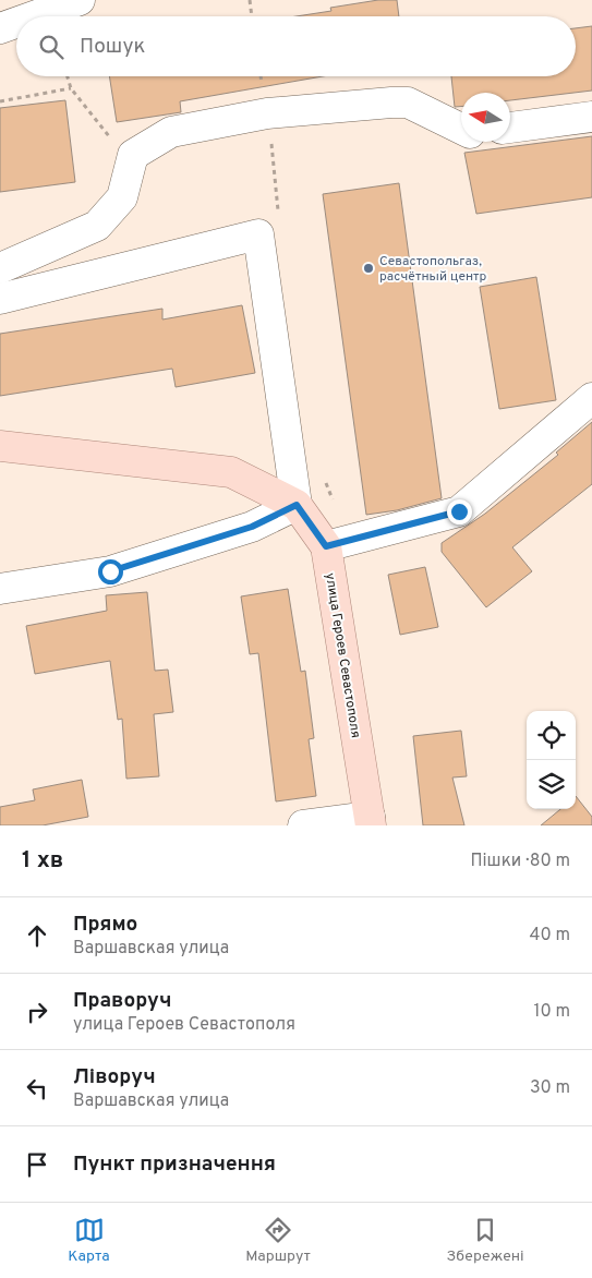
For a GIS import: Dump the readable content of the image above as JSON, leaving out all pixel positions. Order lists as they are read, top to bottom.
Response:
{
  "streets": {
    "main road": ["улица Героев Севастополя"]
  },
  "places": ["Севастопольгаз, расчётный центр"],
  "north": "left",
  "page": {
    "search": "Пошук",
    "heading": ["1 хв", "Пішки · 80 m"],
    "list": [
      ["Прямо", "Варшавская улица", "40 m"],
      ["Праворуч", "улица Героев Севастополя", "10 m"],
      ["Ліворуч", "Варшавская улица", "30 m"],
      "Пункт призначення"
    ],
    "nav": ["Карта", "Маршрут", "Збережені"]
  }
}
